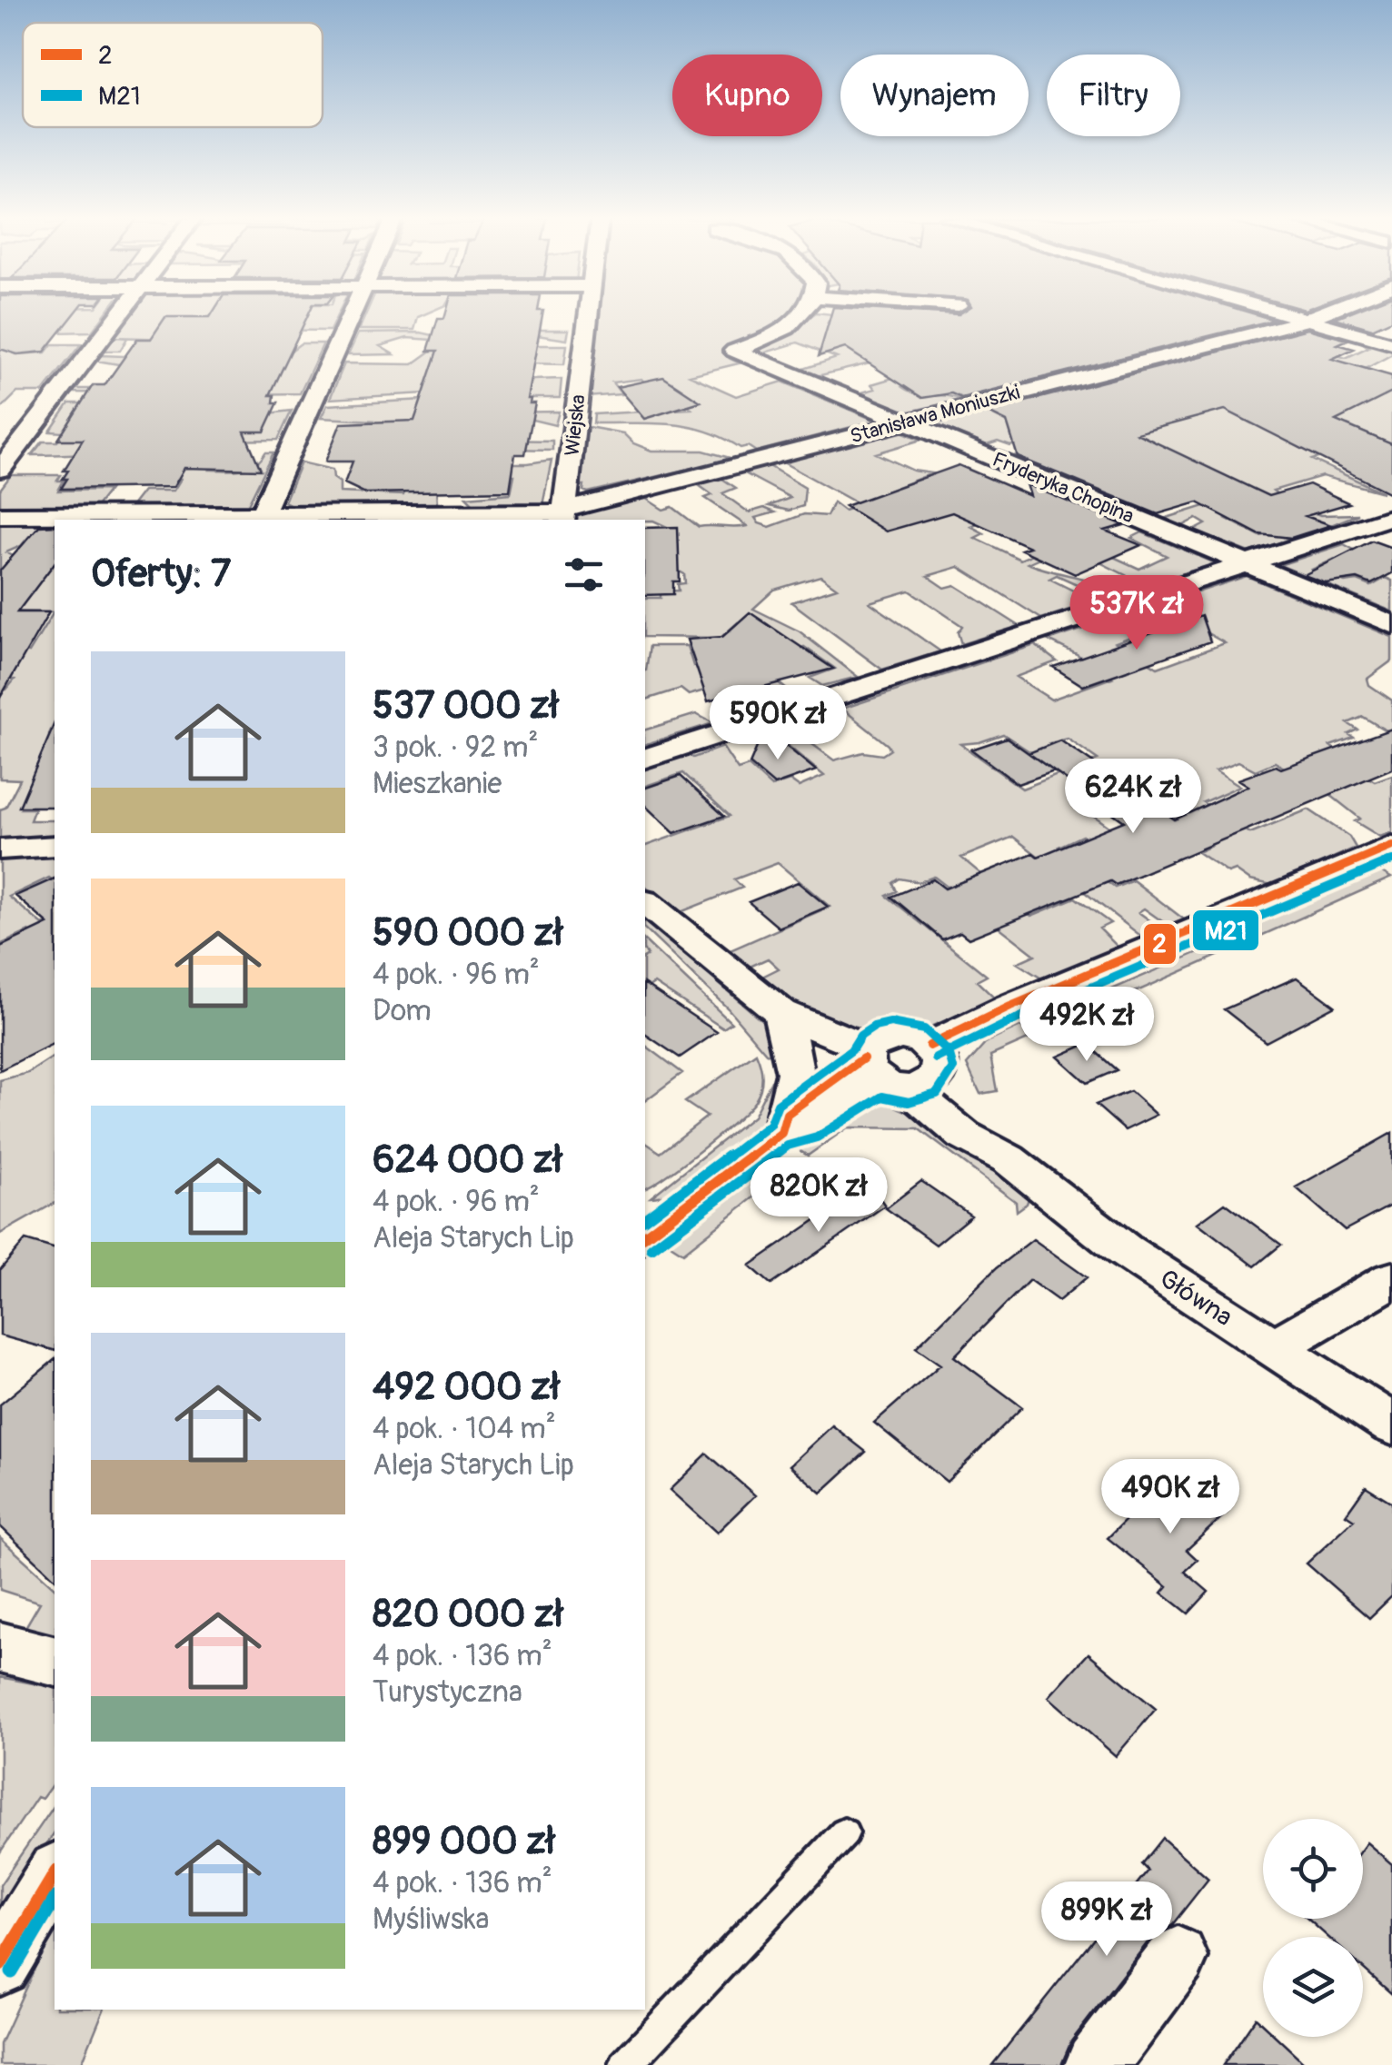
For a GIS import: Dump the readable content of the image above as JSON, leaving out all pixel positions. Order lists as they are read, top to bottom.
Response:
{
  "streets": {
    "street": [
      "Stanisława Moniuszki",
      "Wiejska",
      "Fryderyka Chopina",
      "Główna"
    ]
  },
  "crossings": [
    ["Stanisława Moniuszki", "Wiejska"],
    ["Stanisława Moniuszki", "Fryderyka Chopina"]
  ],
  "lines": ["transit line 2", "transit line M21"],
  "legend": ["2", "M21"],
  "page": {
    "chip": ["Kupno", "Wynajem", "Filtry"],
    "heading": "Oferty: 7",
    "price": [
      "537K zł",
      "590K zł",
      "624K zł",
      "492K zł",
      "820K zł",
      "490K zł",
      "899K zł"
    ],
    "list": [
      {
        "name": "537 000 zł",
        "note": "3 pok. · 92 m² · Mieszkanie"
      },
      {
        "name": "590 000 zł",
        "note": "4 pok. · 96 m² · Dom"
      },
      {
        "name": "624 000 zł",
        "note": "4 pok. · 96 m² · Aleja Starych Lip"
      },
      {
        "name": "492 000 zł",
        "note": "4 pok. · 104 m² · Aleja Starych Lip"
      },
      {
        "name": "820 000 zł",
        "note": "4 pok. · 136 m² · Turystyczna"
      },
      {
        "name": "899 000 zł",
        "note": "4 pok. · 136 m² · Myśliwska"
      }
    ]
  }
}
